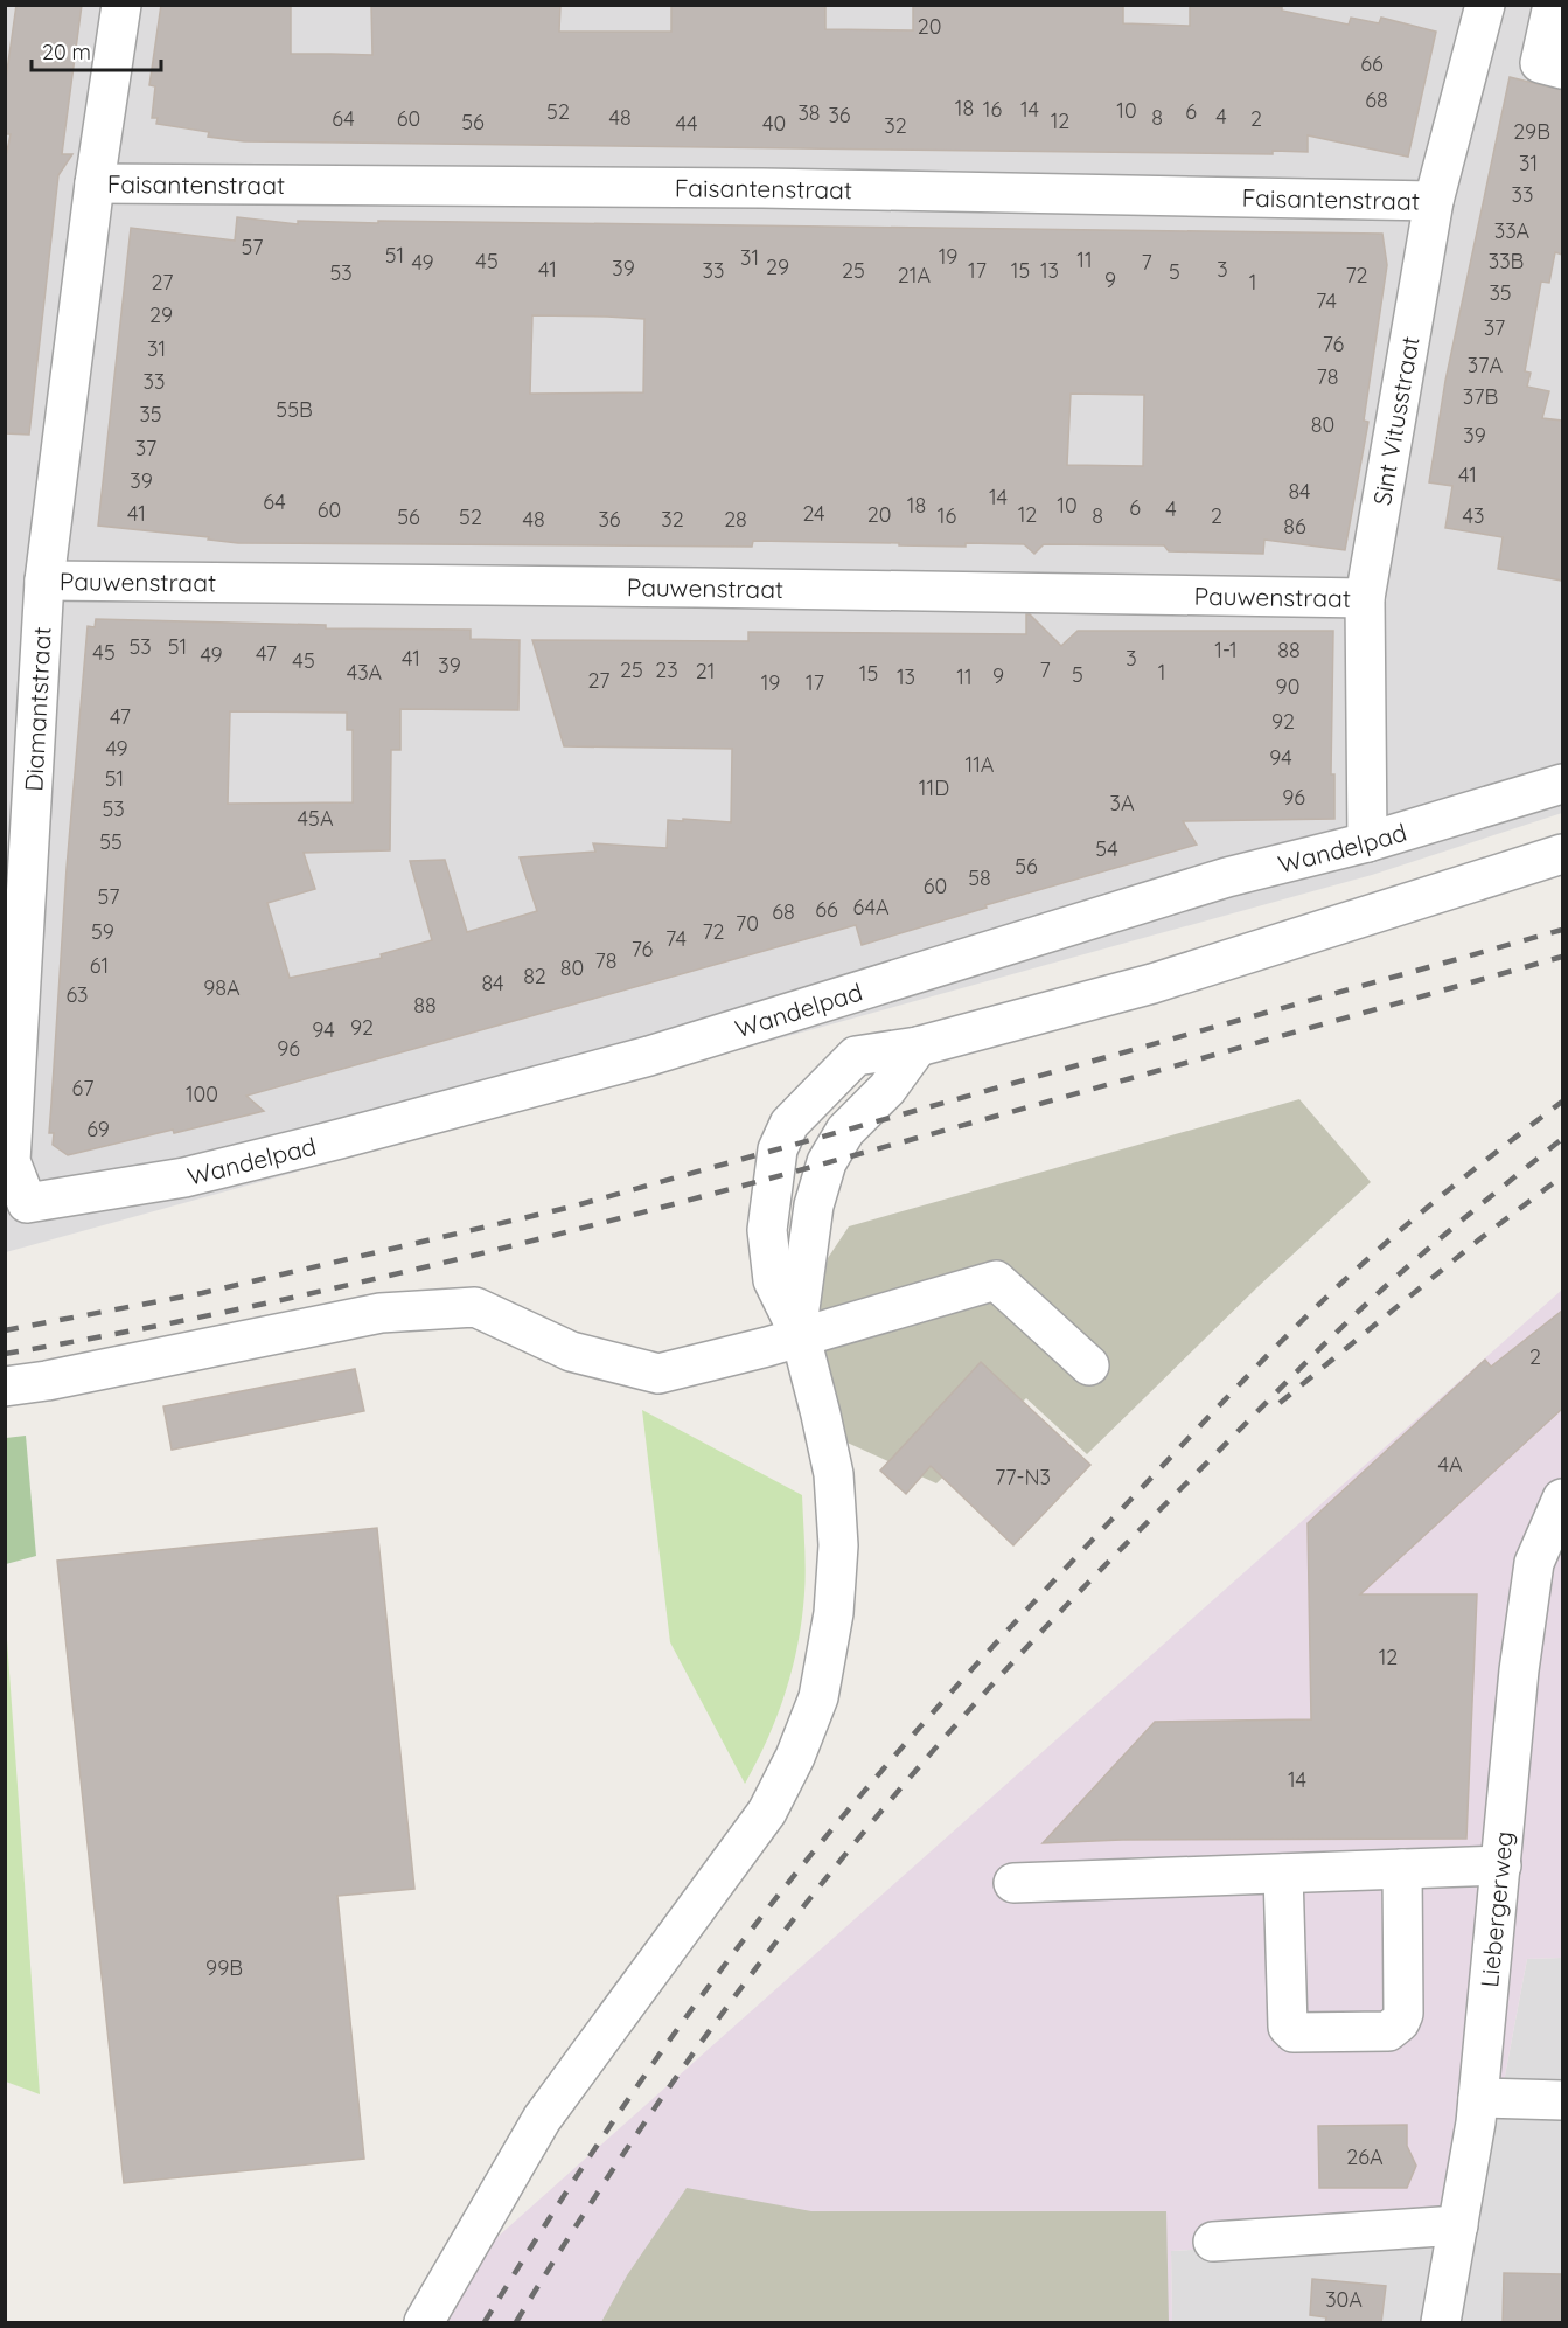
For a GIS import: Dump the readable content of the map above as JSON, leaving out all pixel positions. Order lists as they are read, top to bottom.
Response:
{
  "streets": {
    "street": [
      "Faisantenstraat",
      "Sint Vitusstraat",
      "Pauwenstraat",
      "Diamantstraat",
      "Wandelpad",
      "Liebergerweg"
    ]
  },
  "crossings": [
    ["Faisantenstraat", "Sint Vitusstraat"],
    ["Faisantenstraat", "Diamantstraat"],
    ["Sint Vitusstraat", "Pauwenstraat"],
    ["Sint Vitusstraat", "Wandelpad"],
    ["Pauwenstraat", "Diamantstraat"],
    ["Diamantstraat", "Wandelpad"]
  ],
  "house_numbers": [
    "20",
    "66",
    "68",
    "18",
    "16",
    "14",
    "10",
    "52",
    "6",
    "38",
    "36",
    "4",
    "48",
    "8",
    "64",
    "60",
    "2",
    "12",
    "56",
    "44",
    "40",
    "32",
    "29B",
    "31",
    "33",
    "33A",
    "57",
    "51",
    "19",
    "31",
    "11",
    "45",
    "33B",
    "49",
    "7",
    "29",
    "39",
    "41",
    "3",
    "33",
    "25",
    "17",
    "15",
    "13",
    "5",
    "53",
    "21A",
    "72",
    "9",
    "27",
    "1",
    "35",
    "74",
    "29",
    "37",
    "76",
    "31",
    "37A",
    "78",
    "33",
    "37B",
    "55B",
    "35",
    "80",
    "39",
    "37",
    "41",
    "39",
    "84",
    "14",
    "64",
    "18",
    "10",
    "6",
    "4",
    "60",
    "41",
    "24",
    "20",
    "12",
    "16",
    "8",
    "2",
    "43",
    "56",
    "52",
    "48",
    "36",
    "32",
    "28",
    "86",
    "53",
    "51",
    "1-1",
    "88",
    "45",
    "47",
    "49",
    "41",
    "3",
    "45",
    "39",
    "25",
    "23",
    "7",
    "21",
    "43A",
    "1",
    "15",
    "5",
    "9",
    "13",
    "11",
    "27",
    "19",
    "17",
    "90",
    "47",
    "92",
    "49",
    "94",
    "11A",
    "51",
    "11D",
    "96",
    "3A",
    "53",
    "45A",
    "55",
    "54",
    "56",
    "58",
    "60",
    "57",
    "64A",
    "66",
    "68",
    "70",
    "59",
    "72",
    "74",
    "76",
    "78",
    "61",
    "80",
    "82",
    "84",
    "98A",
    "63",
    "88",
    "92",
    "94",
    "96",
    "67",
    "100",
    "69",
    "2",
    "4A",
    "77-N3",
    "12",
    "14",
    "99B",
    "26A",
    "30A"
  ],
  "scale_bar": "20 m"
}
